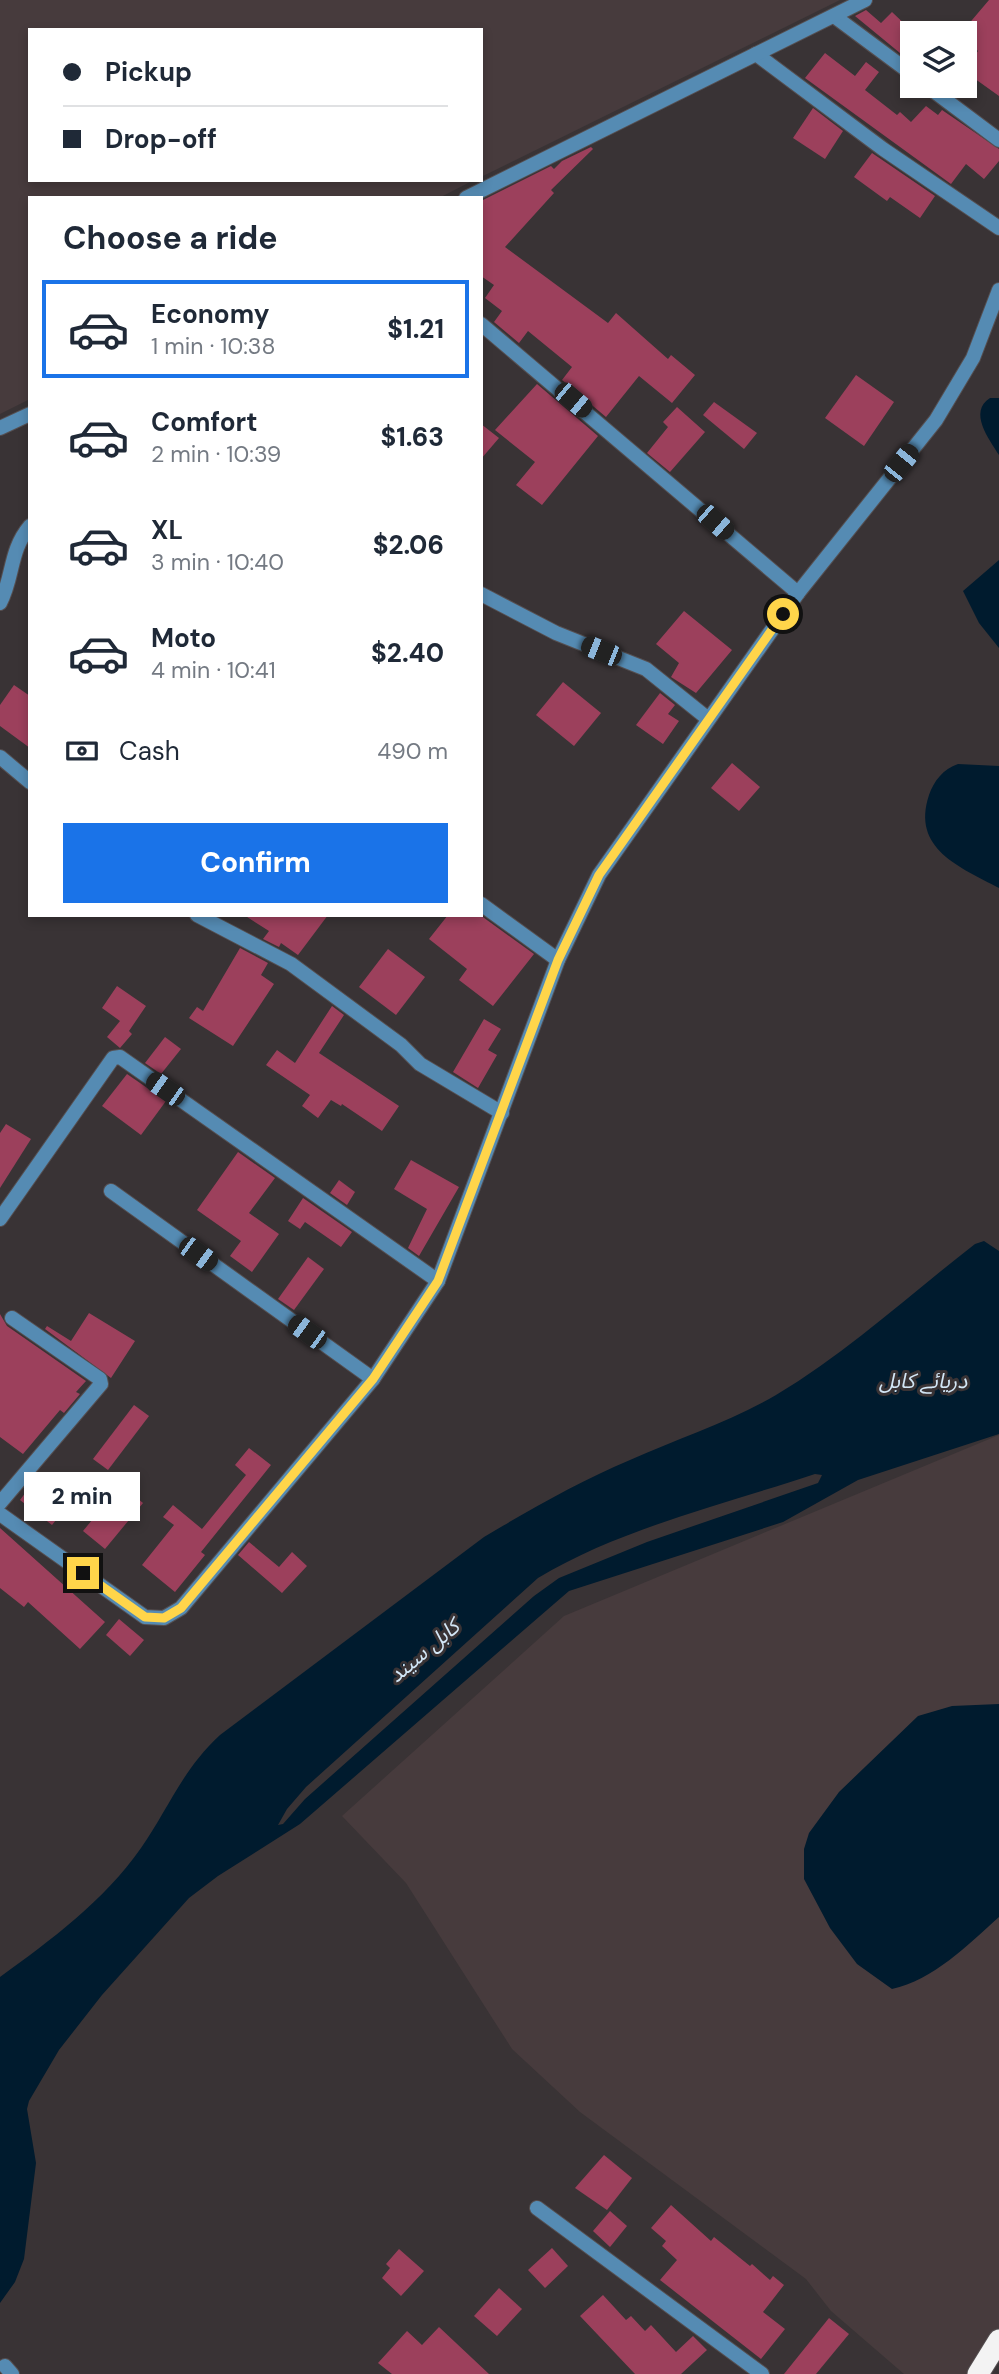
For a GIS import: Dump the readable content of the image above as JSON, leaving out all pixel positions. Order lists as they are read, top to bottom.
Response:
{
  "water": ["دریائے کابل", "کابل سيند"],
  "page": {
    "banner": ["Pickup", "Drop-off"],
    "heading": "Choose a ride",
    "list": [
      {
        "name": "Economy",
        "note": "1 min · 10:38",
        "value": "$1.21"
      },
      {
        "name": "Comfort",
        "note": "2 min · 10:39",
        "value": "$1.63"
      },
      {
        "name": "XL",
        "note": "3 min · 10:40",
        "value": "$2.06"
      },
      {
        "name": "Moto",
        "note": "4 min · 10:41",
        "value": "$2.40"
      }
    ],
    "pay": ["Cash", "490 m"],
    "buttons": "Confirm",
    "bubble": "2 min"
  }
}
